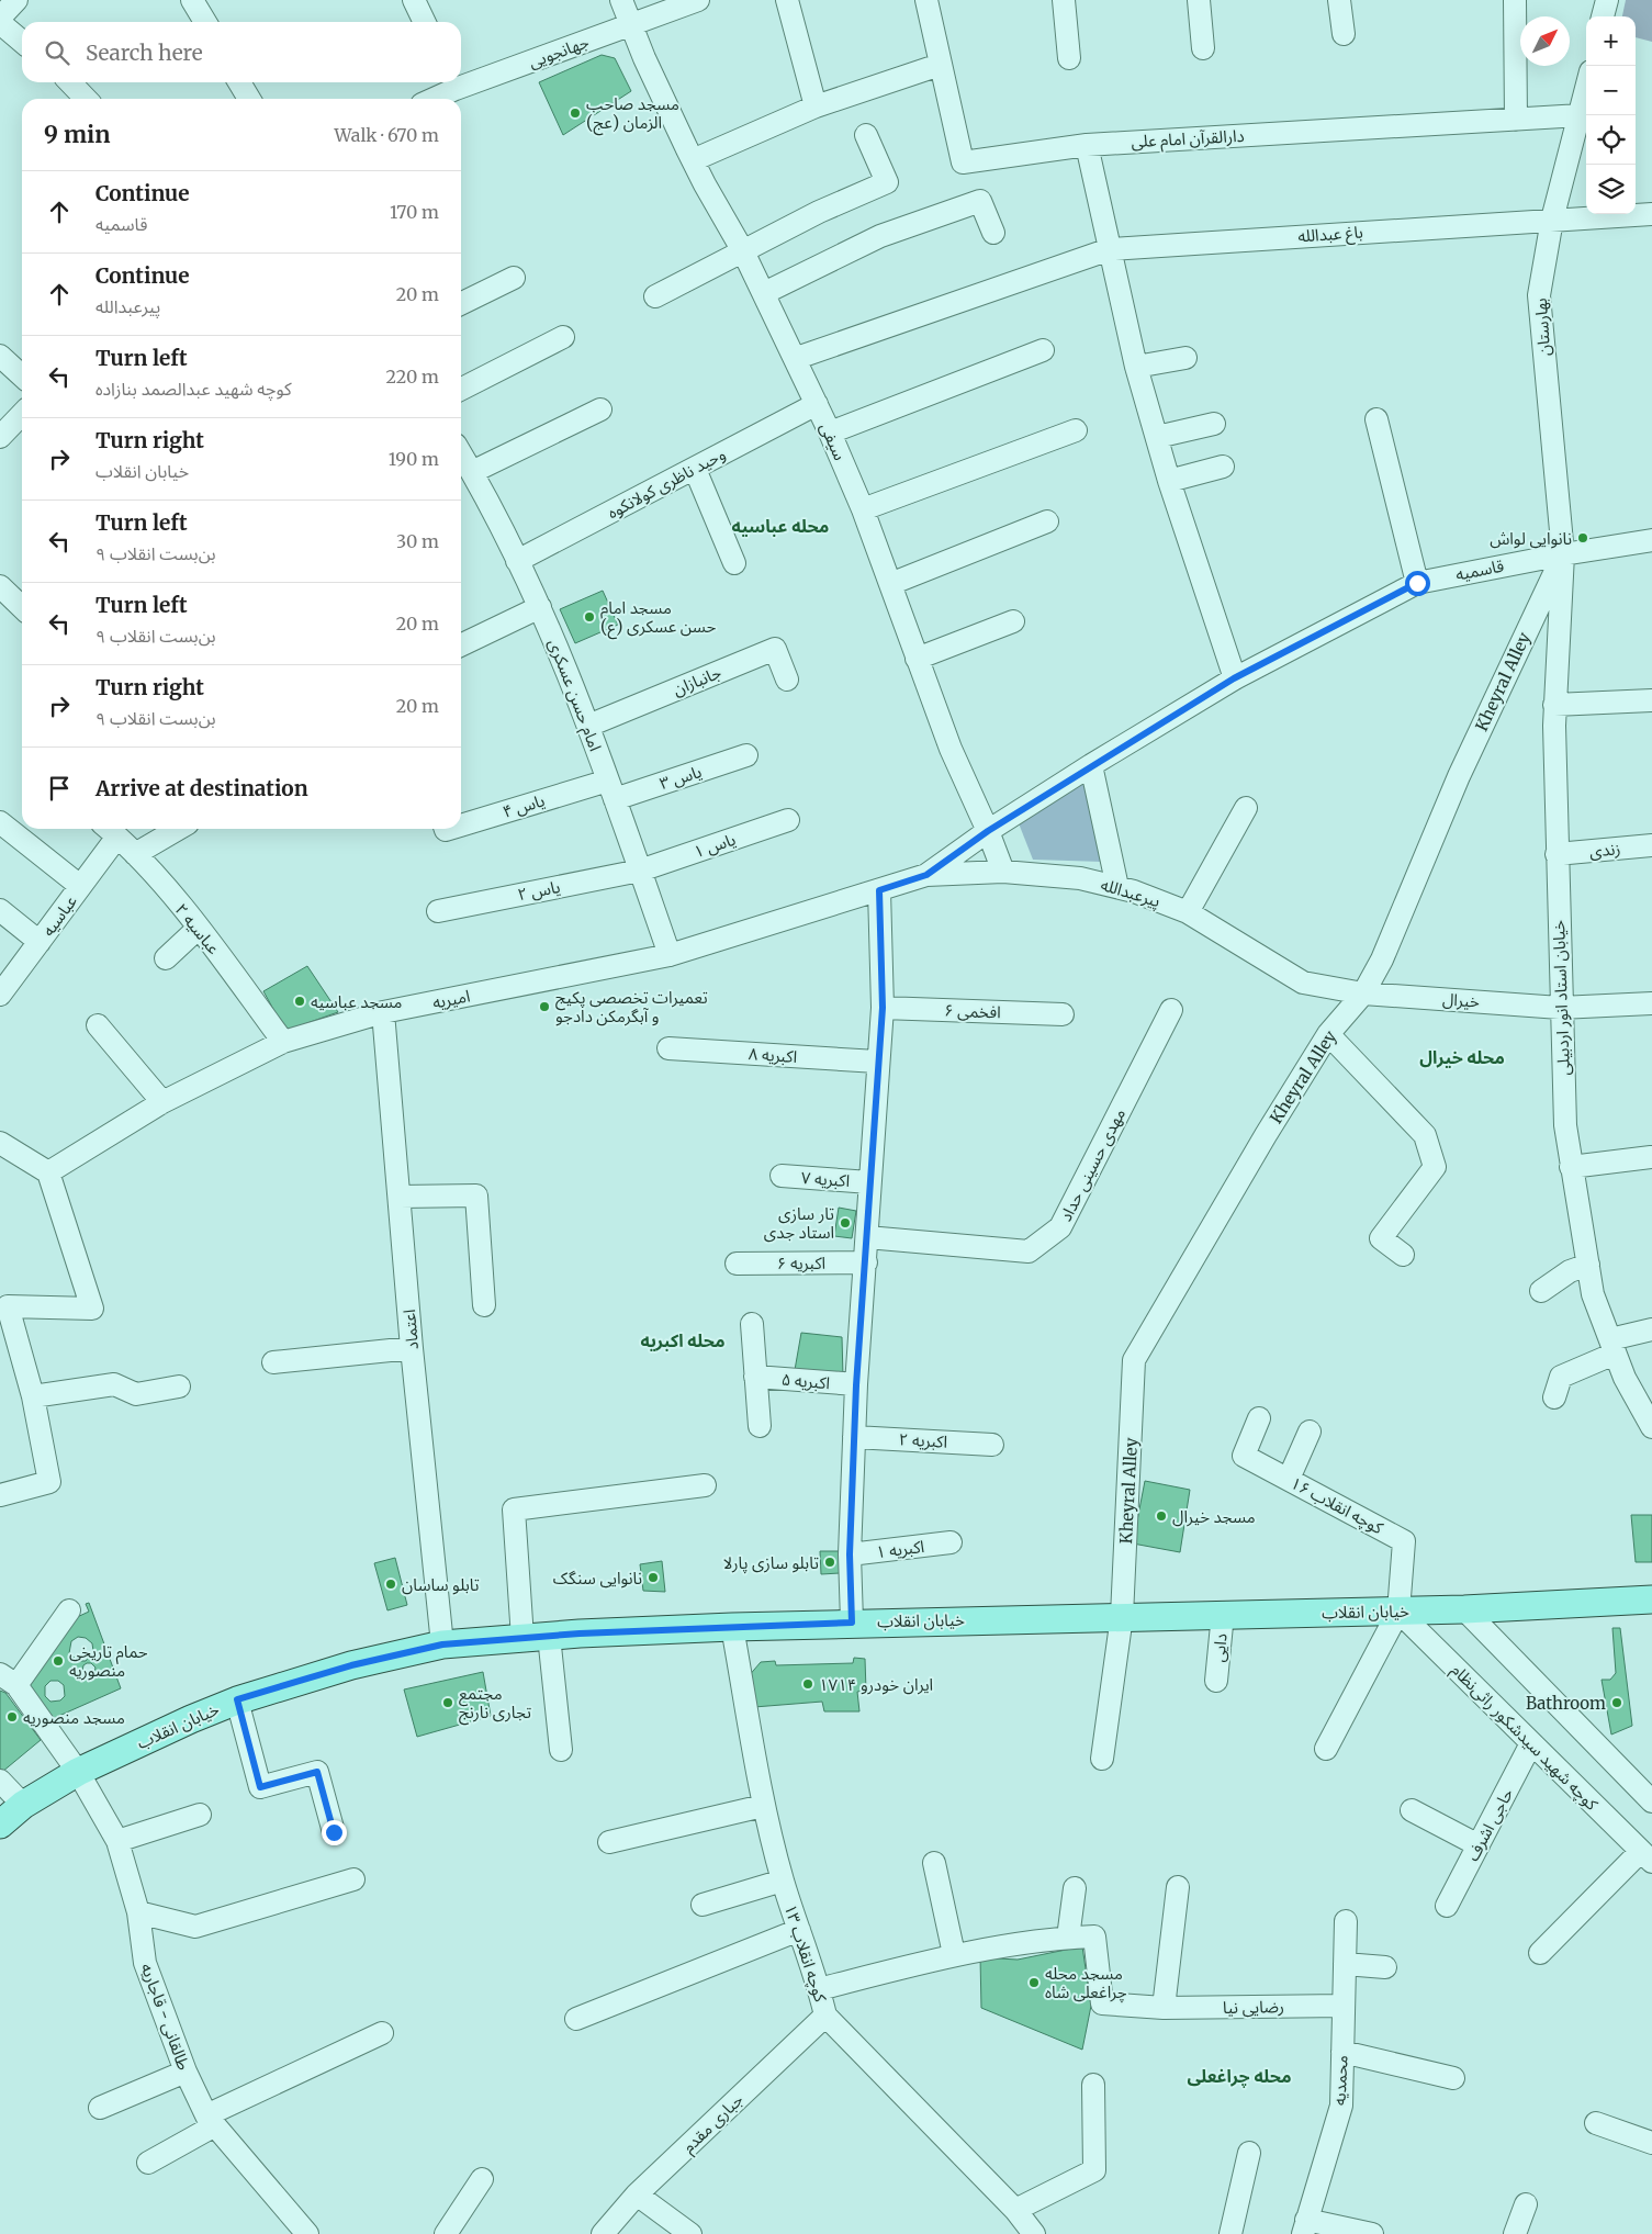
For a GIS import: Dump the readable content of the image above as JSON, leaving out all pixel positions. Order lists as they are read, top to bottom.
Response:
{
  "streets": {
    "main road": ["خیابان انقلاب"],
    "street": [
      "جهانجویی",
      "دارالقرآن امام علی",
      "باغ عبدالله",
      "بهارستان",
      "سیفی",
      "وحید ناظری کولانکوه",
      "قاسمیه",
      "جانبازان",
      "Kheyral Alley",
      "امام حسن عسکری",
      "یاس ۳",
      "یاس ۴",
      "یاس ۱",
      "زندی",
      "یاس ۲",
      "پیرعبدالله",
      "عباسیه",
      "عباسیه ۲",
      "خیابان استاد انور اردبیلی",
      "امیریه",
      "خیرال",
      "افخمی ۶",
      "اکبریه ۸",
      "مهدی حسینی حداد",
      "اکبریه ۷",
      "اکبریه ۶",
      "اعتماد",
      "اکبریه ۵",
      "اکبریه ۲",
      "کوچه انقلاب ۱۶",
      "اکبریه ۱",
      "دایی",
      "کوچه شهید سیدشکور راثی‌نظام",
      "حاجی اشرف",
      "کوچه انقلاب ۱۳",
      "رضایی نیا",
      "طالقانی - قاجاریه",
      "محمدیه",
      "جباری مقدم"
    ]
  },
  "crossings": [
    ["جهانجویی", "سیفی"],
    ["دارالقرآن امام علی", "بهارستان"],
    ["باغ عبدالله", "بهارستان"],
    ["باغ عبدالله", "سیفی"],
    ["بهارستان", "قاسمیه"],
    ["بهارستان", "Kheyral Alley"],
    ["بهارستان", "خیابان استاد انور اردبیلی"],
    ["سیفی", "وحید ناظری کولانکوه"],
    ["سیفی", "قاسمیه"],
    ["سیفی", "پیرعبدالله"],
    ["وحید ناظری کولانکوه", "امام حسن عسکری"],
    ["قاسمیه", "Kheyral Alley"],
    ["قاسمیه", "پیرعبدالله"],
    ["قاسمیه", "خیابان استاد انور اردبیلی"],
    ["جانبازان", "امام حسن عسکری"],
    ["Kheyral Alley", "پیرعبدالله"],
    ["Kheyral Alley", "خیابان استاد انور اردبیلی"],
    ["Kheyral Alley", "خیرال"],
    ["Kheyral Alley", "خیابان انقلاب"],
    ["امام حسن عسکری", "یاس ۳"],
    ["امام حسن عسکری", "یاس ۴"],
    ["امام حسن عسکری", "یاس ۱"],
    ["امام حسن عسکری", "یاس ۲"],
    ["امام حسن عسکری", "امیریه"],
    ["یاس ۳", "یاس ۴"],
    ["یاس ۱", "یاس ۲"],
    ["زندی", "خیابان استاد انور اردبیلی"],
    ["پیرعبدالله", "امیریه"],
    ["پیرعبدالله", "خیرال"],
    ["عباسیه", "عباسیه ۲"],
    ["عباسیه ۲", "امیریه"],
    ["خیابان استاد انور اردبیلی", "خیرال"],
    ["امیریه", "اعتماد"],
    ["اعتماد", "خیابان انقلاب"],
    ["کوچه انقلاب ۱۶", "خیابان انقلاب"],
    ["کوچه انقلاب ۱۶", "کوچه شهید سیدشکور راثی‌نظام"],
    ["خیابان انقلاب", "دایی"],
    ["خیابان انقلاب", "کوچه شهید سیدشکور راثی‌نظام"],
    ["خیابان انقلاب", "کوچه انقلاب ۱۳"],
    ["خیابان انقلاب", "طالقانی - قاجاریه"],
    ["کوچه شهید سیدشکور راثی‌نظام", "حاجی اشرف"],
    ["کوچه انقلاب ۱۳", "رضایی نیا"],
    ["کوچه انقلاب ۱۳", "جباری مقدم"],
    ["رضایی نیا", "محمدیه"]
  ],
  "districts": [
    "محله عباسیه",
    "محله خیرال",
    "محله اکبریه",
    "محله چراغعلی"
  ],
  "places": [
    "مسجد صاحب الزمان (عج)",
    "نانوایی لواش",
    "مسجد امام حسن عسکری (ع)",
    "مسجد عباسیه",
    "تعمیرات تخصصی پکیج و آبگرمکن دادجو",
    "تار سازی استاد جدی",
    "مسجد خیرال",
    "تابلو سازی پارلا",
    "نانوایی سنگک",
    "تابلو ساسان",
    "حمام تاریخی منصوریه",
    "ایران خودرو ۱۷۱۴",
    "مجتمع تجاری نارنج",
    "Bathroom",
    "مسجد منصوریه",
    "مسجد محله چراغعلی شاه"
  ],
  "north": "top right",
  "page": {
    "map_buttons": ["+", "−"],
    "search": "Search here",
    "heading": ["9 min", "Walk · 670 m"],
    "list": [
      ["Continue", "قاسمیه", "170 m"],
      ["Continue", "پیرعبدالله", "20 m"],
      ["Turn left", "کوچه شهید عبدالصمد بنازاده", "220 m"],
      ["Turn right", "خیابان انقلاب", "190 m"],
      ["Turn left", "بن‌بست انقلاب ۹", "30 m"],
      ["Turn left", "بن‌بست انقلاب ۹", "20 m"],
      ["Turn right", "بن‌بست انقلاب ۹", "20 m"],
      "Arrive at destination"
    ]
  }
}
